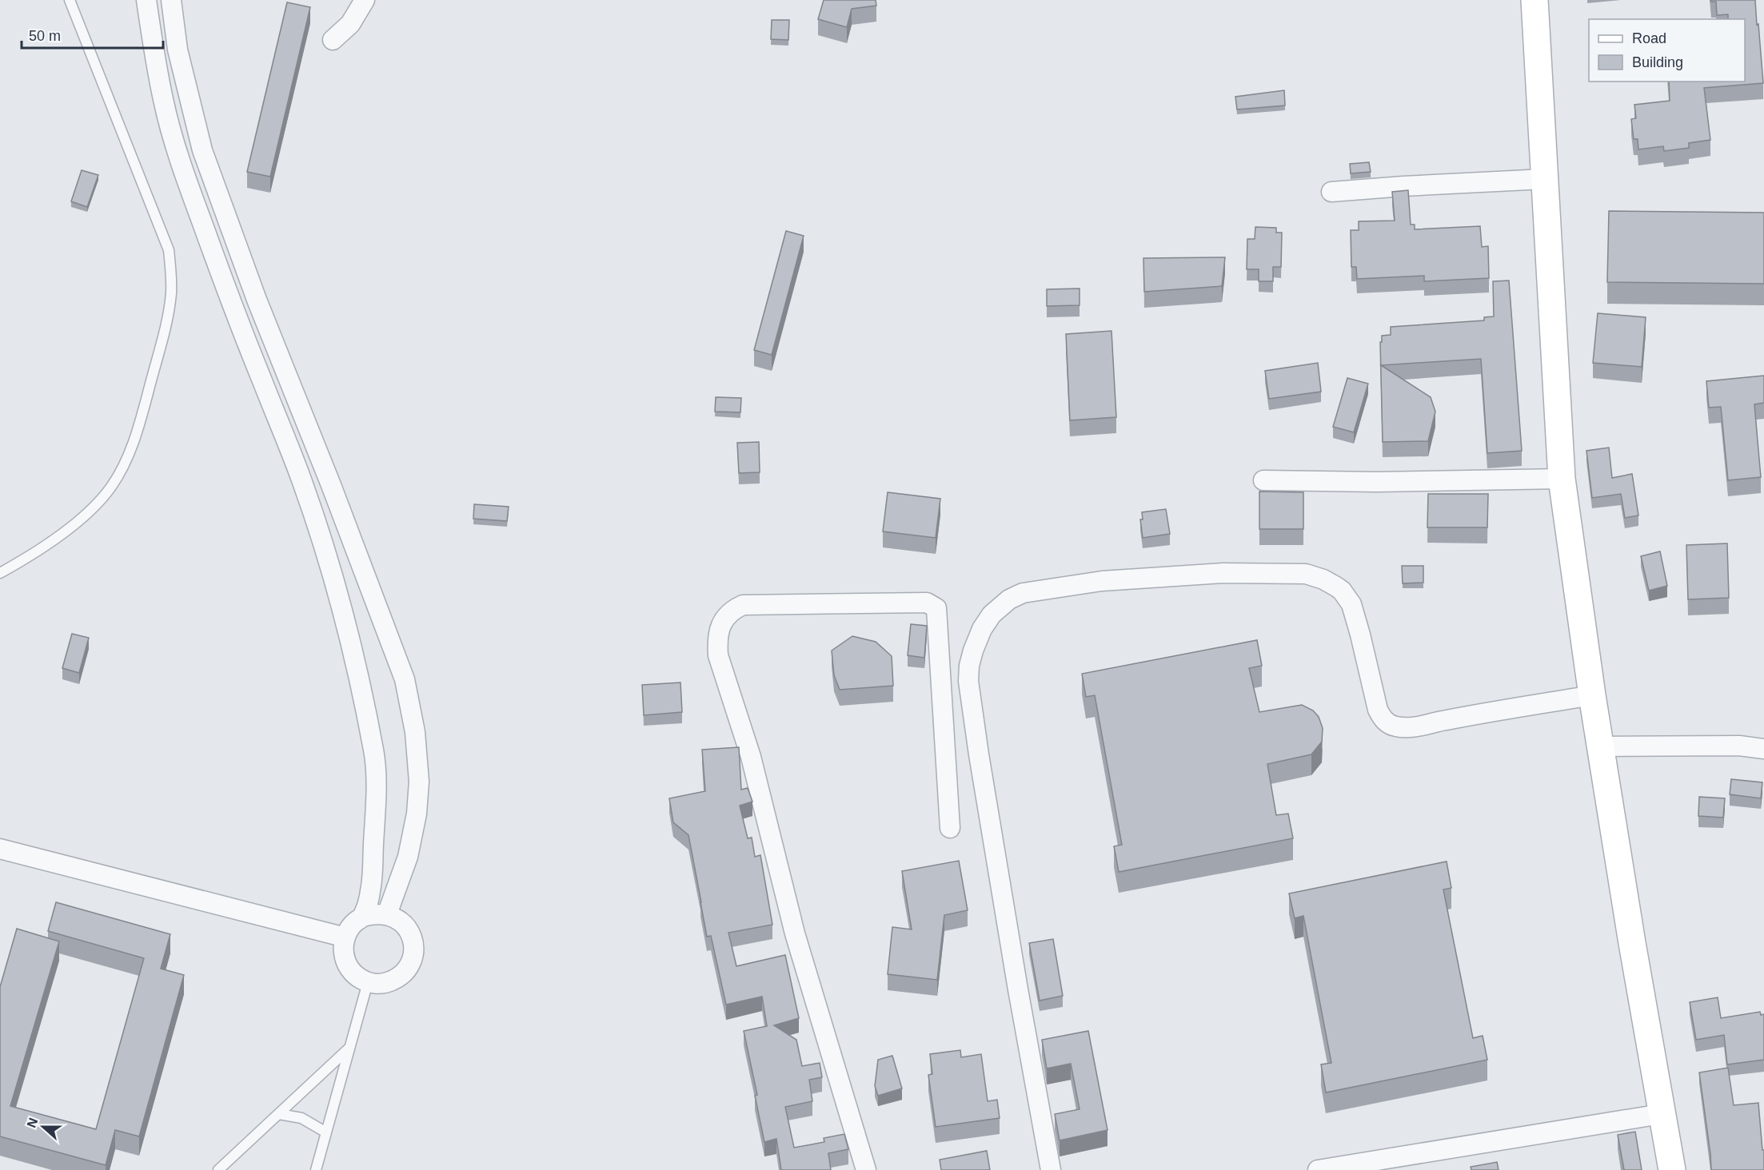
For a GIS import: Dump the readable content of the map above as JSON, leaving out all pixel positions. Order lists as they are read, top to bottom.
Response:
{
  "legend": ["Road", "Building"],
  "scale_bar": "50 m",
  "north": "left"
}
